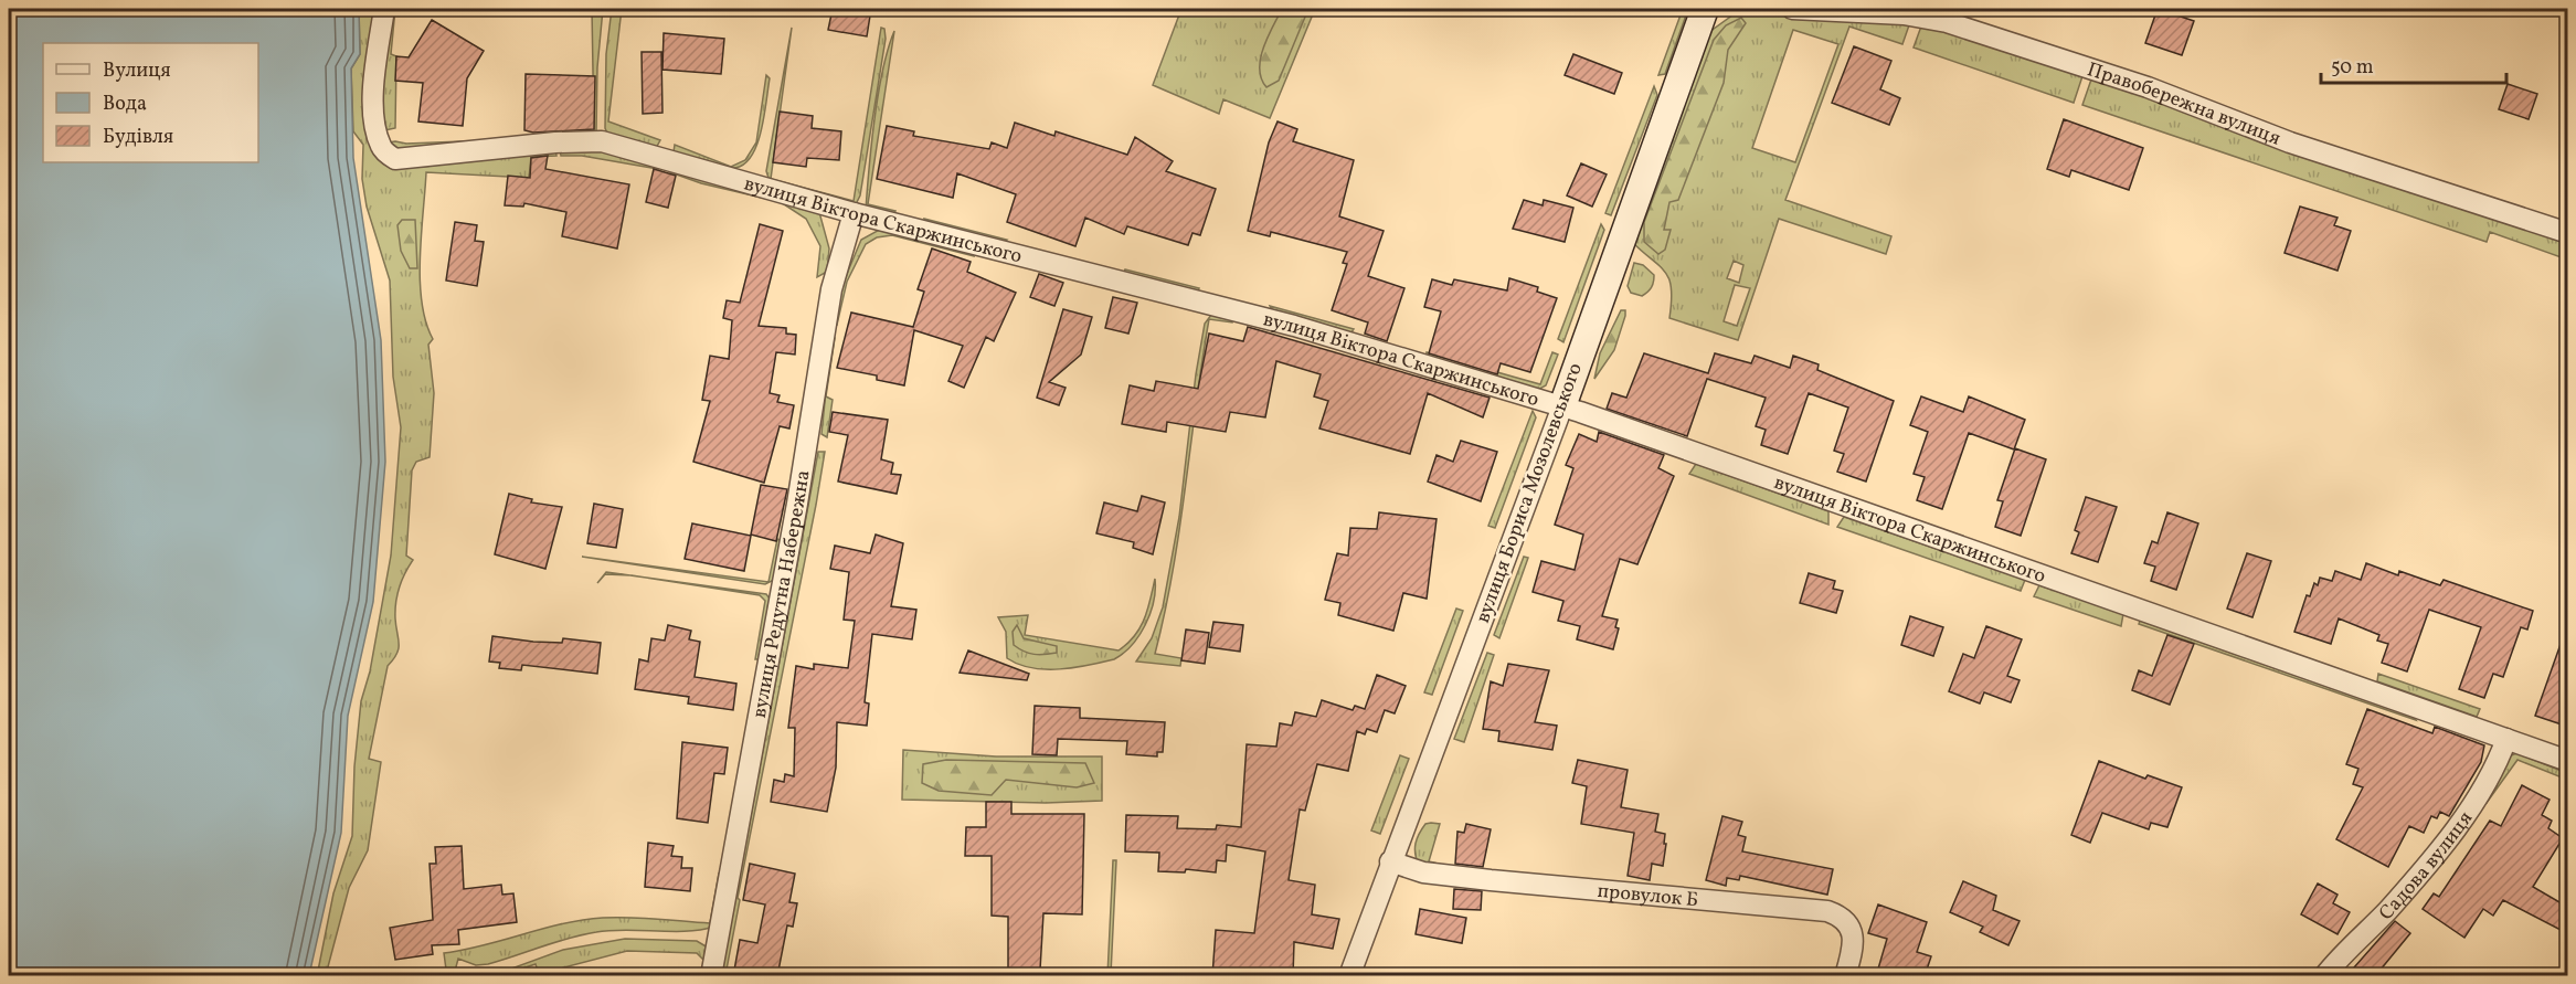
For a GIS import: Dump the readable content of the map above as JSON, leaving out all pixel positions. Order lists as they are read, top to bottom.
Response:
{
  "streets": {
    "street": [
      "Правобережна вулиця",
      "вулиця Віктора Скаржинського",
      "вулиця Бориса Мозолевського",
      "вулиця Редутна Набережна",
      "Садова вулиця",
      "провулок Б"
    ]
  },
  "crossings": [
    ["вулиця Віктора Скаржинського", "вулиця Бориса Мозолевського"],
    ["вулиця Віктора Скаржинського", "вулиця Редутна Набережна"],
    ["вулиця Віктора Скаржинського", "Садова вулиця"],
    ["вулиця Бориса Мозолевського", "провулок Б"]
  ],
  "legend": ["Вулиця", "Вода", "Будівля"],
  "scale_bar": "50 m"
}
